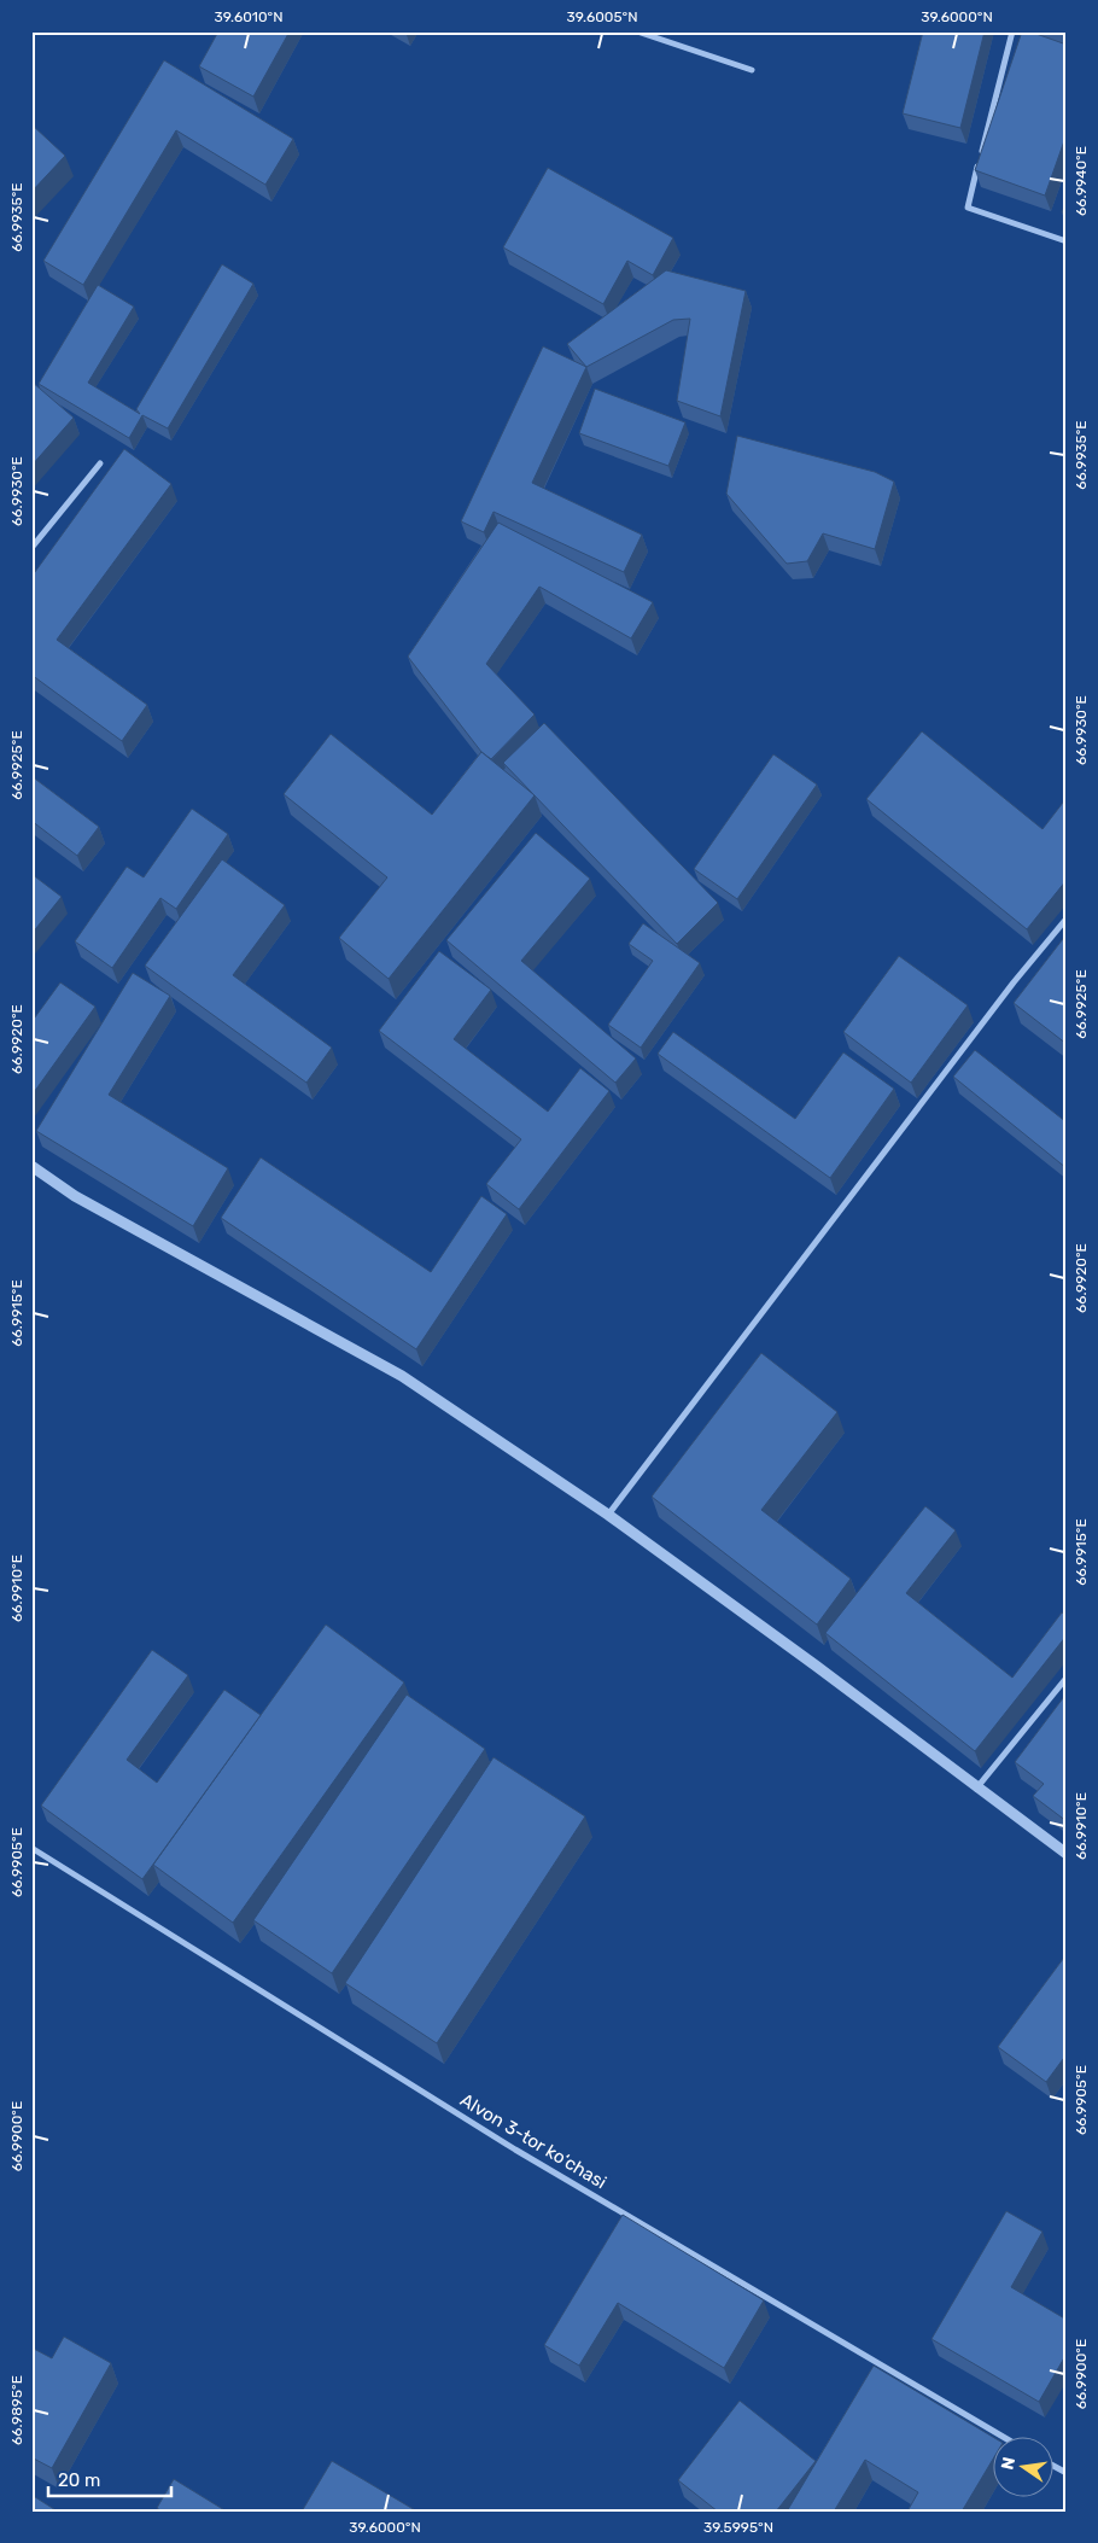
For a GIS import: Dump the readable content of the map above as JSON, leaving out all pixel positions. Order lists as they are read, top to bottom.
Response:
{
  "streets": {
    "street": ["Alvon 3-tor ko‘chasi"]
  },
  "scale_bar": "20 m",
  "north": "left",
  "coordinates": [
    "39.6010°N",
    "39.6005°N",
    "39.6000°N",
    "66.9940°E",
    "66.9935°E",
    "66.9930°E",
    "66.9925°E",
    "66.9920°E",
    "66.9915°E",
    "66.9910°E",
    "66.9905°E",
    "66.9900°E",
    "66.9895°E",
    "39.5995°N"
  ]
}
